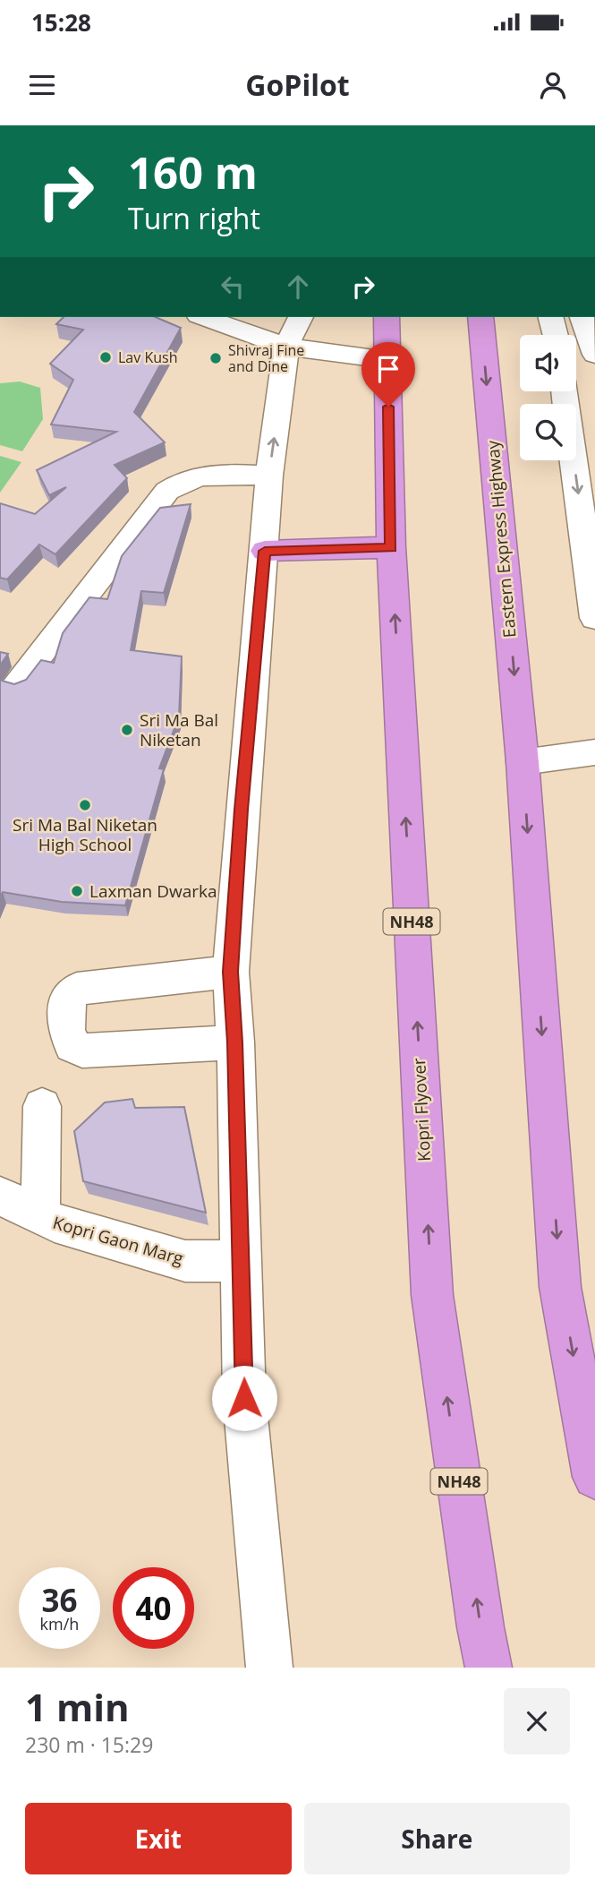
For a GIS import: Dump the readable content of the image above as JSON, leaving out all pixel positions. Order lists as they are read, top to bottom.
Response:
{
  "streets": {
    "highway": ["Eastern Express Highway", "NH48", "Kopri Flyover"],
    "street": ["Kopri Gaon Marg"]
  },
  "crossings": [
    ["NH48", "Kopri Flyover"]
  ],
  "places": [
    "Lav Kush",
    "Shivraj Fine and Dine",
    "Sri Ma Bal Niketan",
    "Sri Ma Bal Niketan High School",
    "Laxman Dwarka"
  ],
  "page": {
    "status": "15:28",
    "header": "GoPilot",
    "turn": ["160 m", "Turn right"],
    "speed": "36 km/h",
    "limit": "40",
    "heading": ["1 min", "230 m · 15:29"],
    "buttons": ["Exit", "Share"]
  }
}
